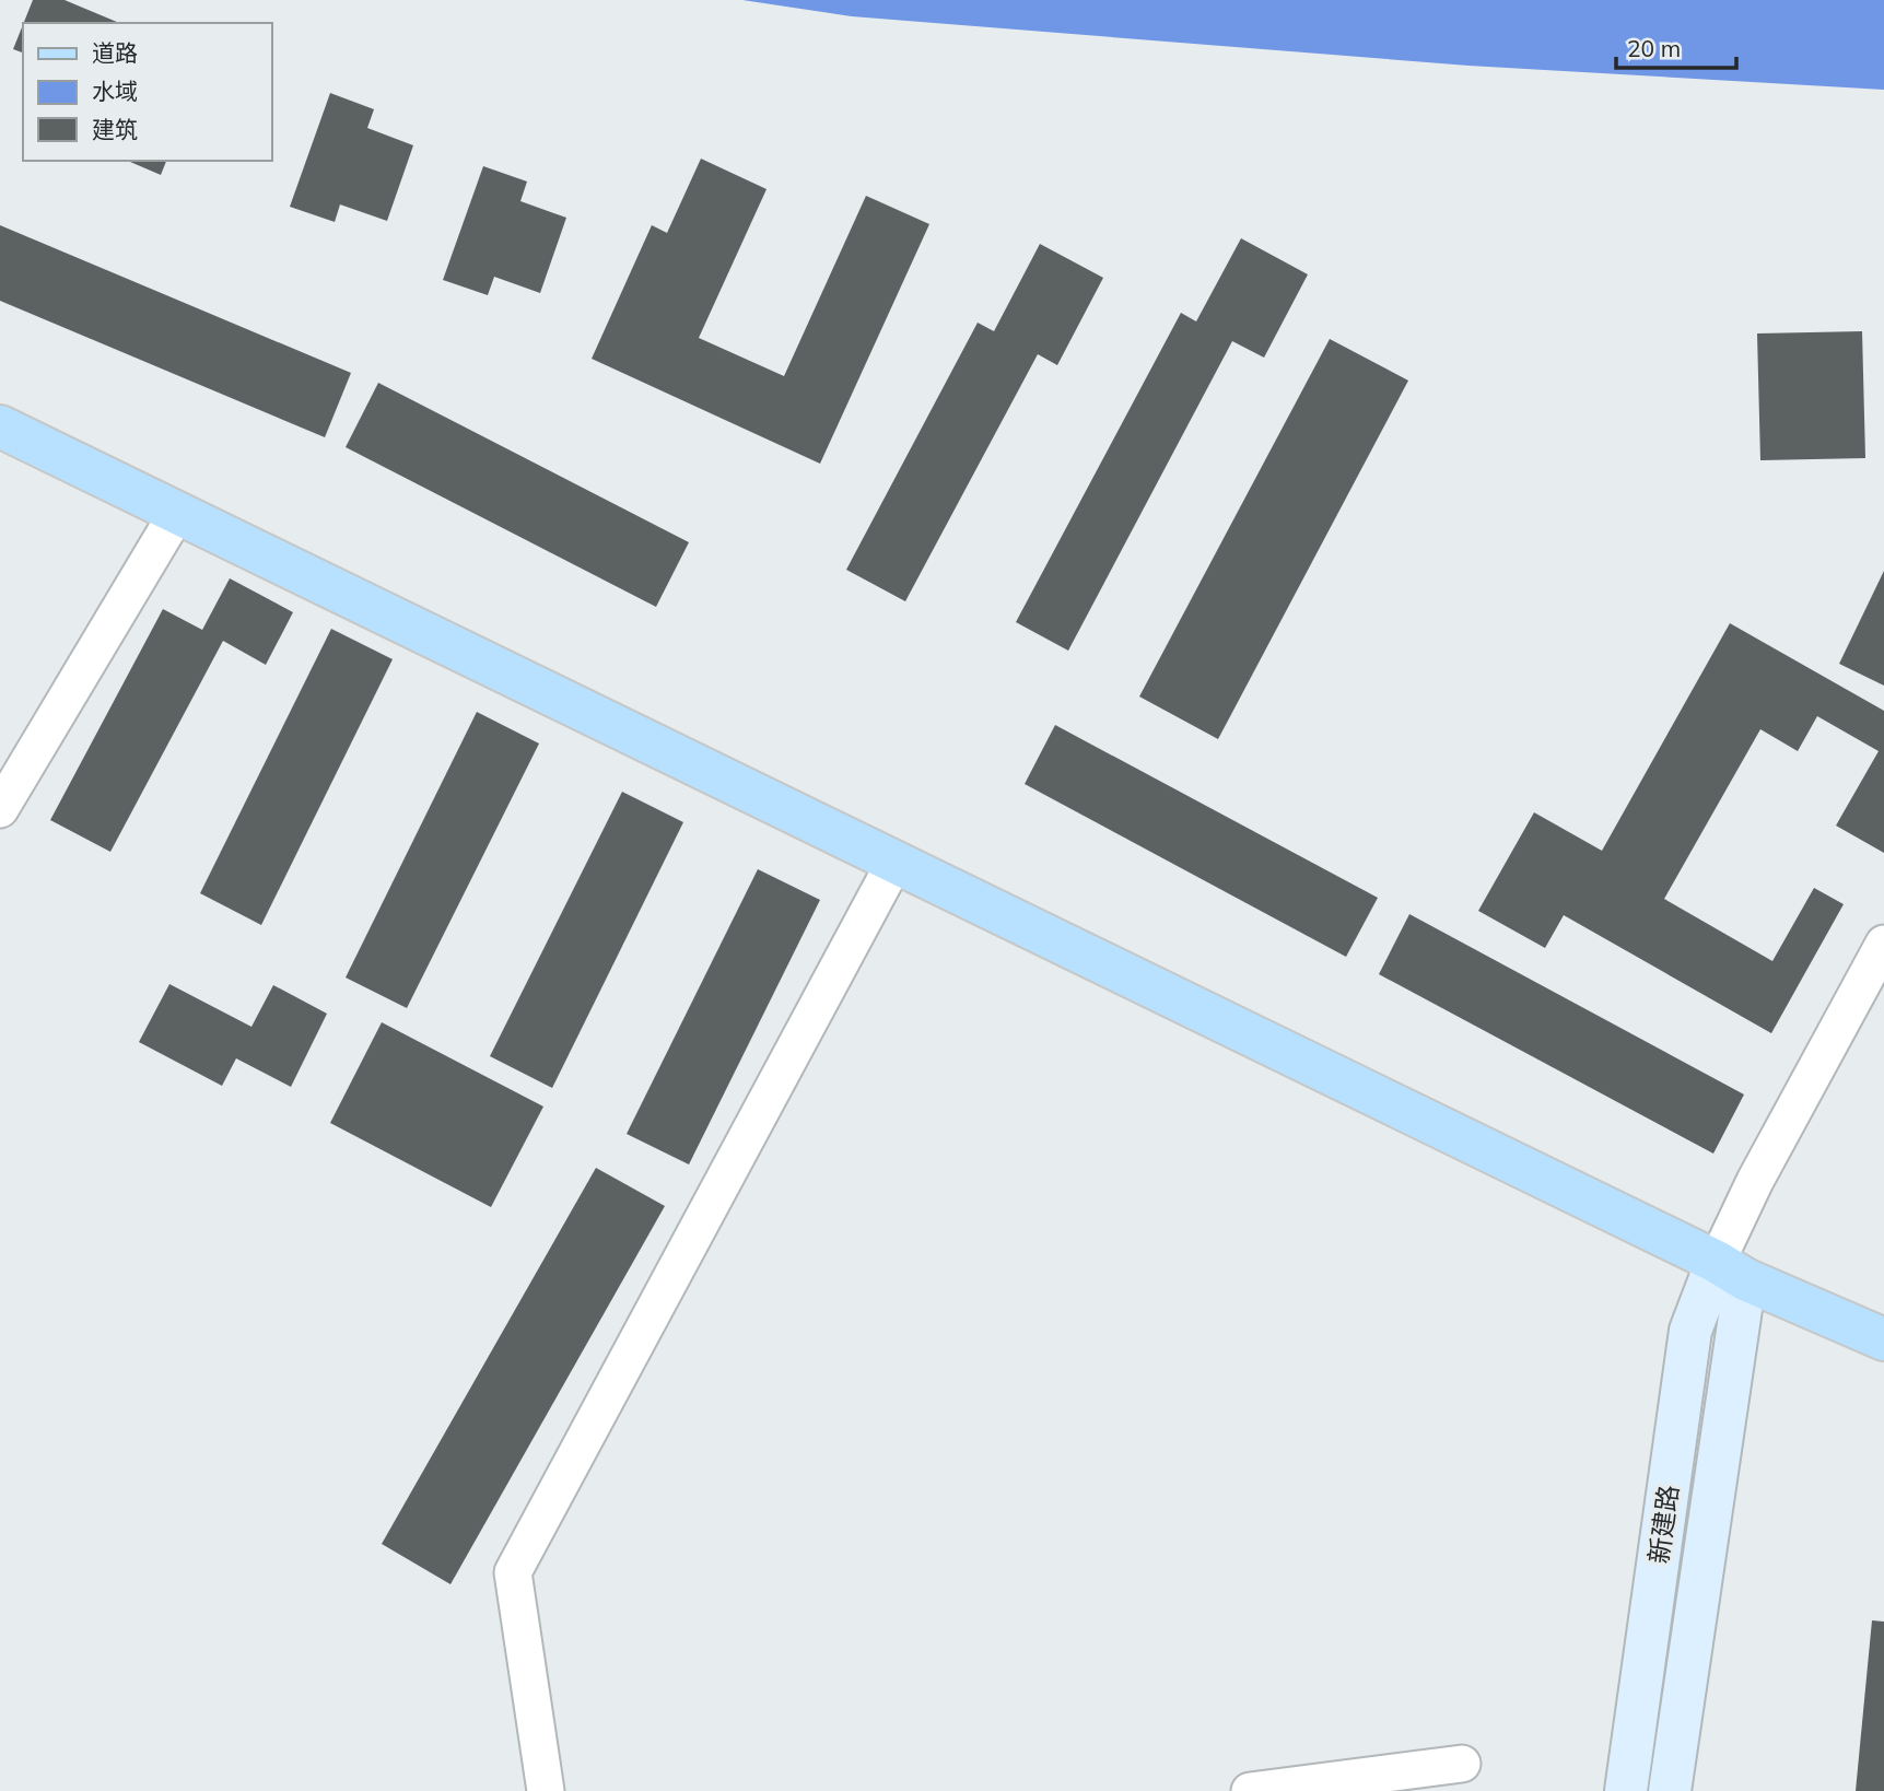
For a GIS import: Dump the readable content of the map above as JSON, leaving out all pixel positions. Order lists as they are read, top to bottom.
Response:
{
  "streets": {
    "main road": ["新建路"]
  },
  "legend": ["道路", "水域", "建筑"],
  "scale_bar": "20 m"
}
